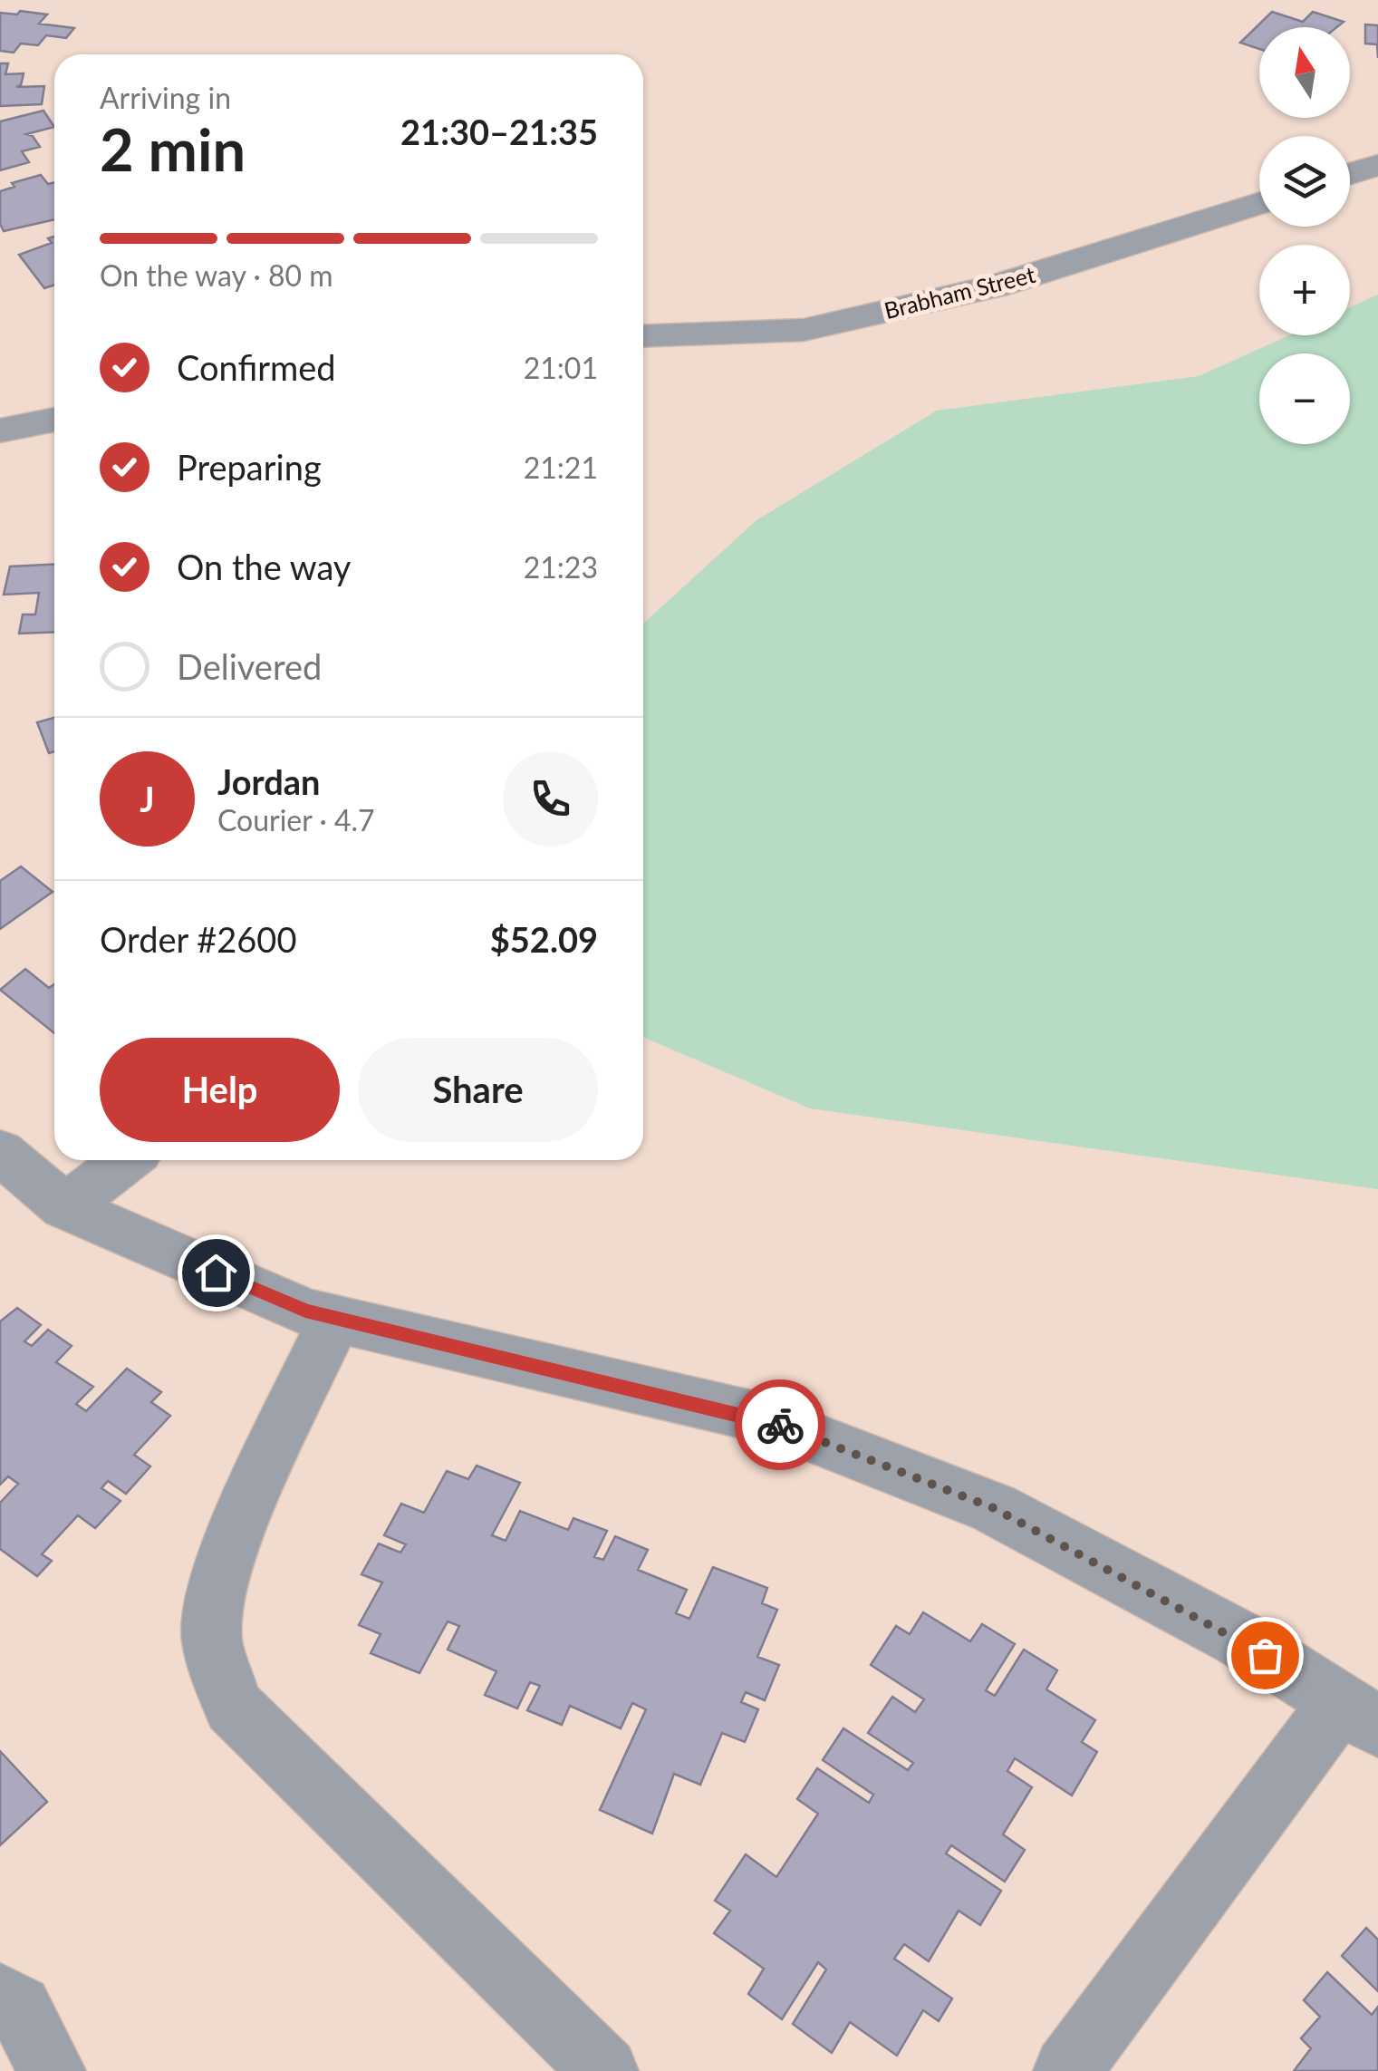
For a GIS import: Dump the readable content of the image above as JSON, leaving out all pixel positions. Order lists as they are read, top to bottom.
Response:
{
  "streets": {
    "street": ["Brabham Street"]
  },
  "north": "top",
  "page": {
    "map_buttons": ["+", "−"],
    "heading": ["2 min", "Arriving in", "21:30–21:35"],
    "panel": [
      "Jordan",
      "Courier · 4.7",
      "Order #2600",
      "$52.09"
    ],
    "bar": "On the way · 80 m",
    "list": [
      ["Confirmed", "21:01"],
      ["Preparing", "21:21"],
      ["On the way", "21:23"],
      "Delivered"
    ],
    "round": "J",
    "buttons": ["Help", "Share"]
  }
}
